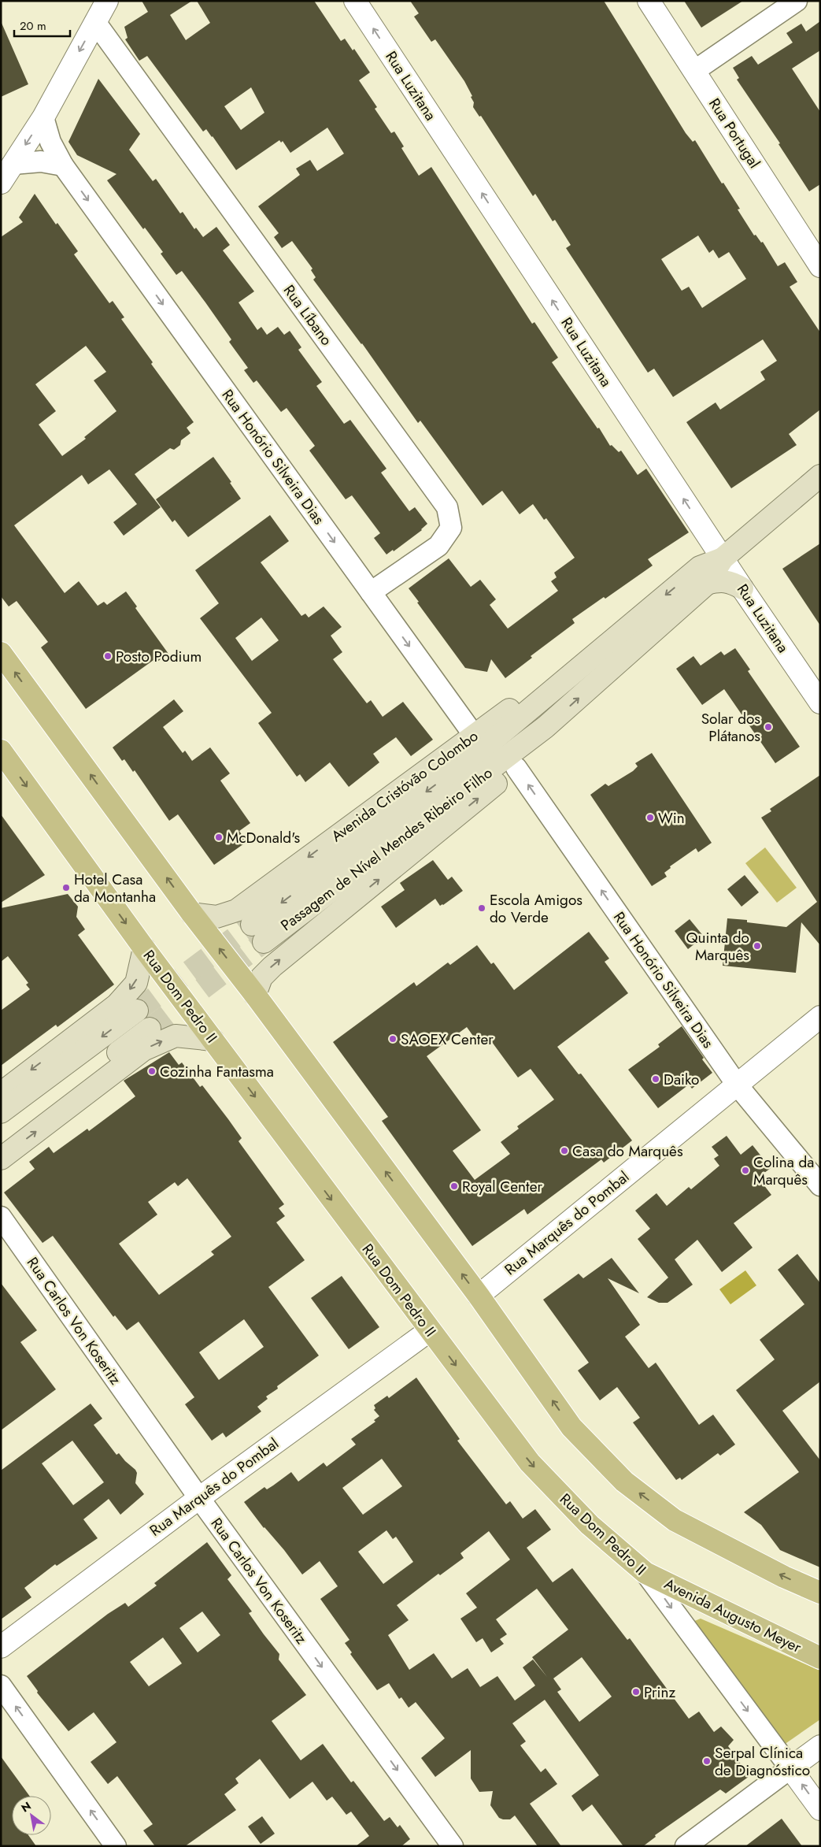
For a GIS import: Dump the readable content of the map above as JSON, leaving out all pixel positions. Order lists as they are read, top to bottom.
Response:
{
  "streets": {
    "main road": [
      "Avenida Cristóvão Colombo",
      "Passagem de Nível Mendes Ribeiro Filho",
      "Rua Dom Pedro II",
      "Avenida Augusto Meyer"
    ],
    "street": [
      "Rua Luzitana",
      "Rua Portugal",
      "Rua Líbano",
      "Rua Honório Silveira Dias",
      "Rua Marquês do Pombal",
      "Rua Carlos Von Koseritz"
    ]
  },
  "crossings": [
    ["Rua Luzitana", "Avenida Cristóvão Colombo"],
    ["Rua Líbano", "Rua Honório Silveira Dias"],
    ["Rua Honório Silveira Dias", "Avenida Cristóvão Colombo"],
    ["Rua Honório Silveira Dias", "Passagem de Nível Mendes Ribeiro Filho"],
    ["Rua Honório Silveira Dias", "Rua Marquês do Pombal"],
    ["Avenida Cristóvão Colombo", "Passagem de Nível Mendes Ribeiro Filho"],
    ["Rua Dom Pedro II", "Rua Marquês do Pombal"],
    ["Rua Dom Pedro II", "Avenida Augusto Meyer"],
    ["Rua Marquês do Pombal", "Rua Carlos Von Koseritz"]
  ],
  "one_way": ["Rua Luzitana", "Rua Carlos Von Koseritz"],
  "places": [
    "Posto Podium",
    "Solar dos Plátanos",
    "Win",
    "McDonald's",
    "Hotel Casa da Montanha",
    "Escola Amigos do Verde",
    "Quinta do Marquês",
    "SAOEX Center",
    "Cozinha Fantasma",
    "Daiko",
    "Casa do Marquês",
    "Colina da Marquês",
    "Royal Center",
    "Prinz",
    "Serpal Clínica de Diagnóstico"
  ],
  "scale_bar": "20 m",
  "north": "top left"
}
